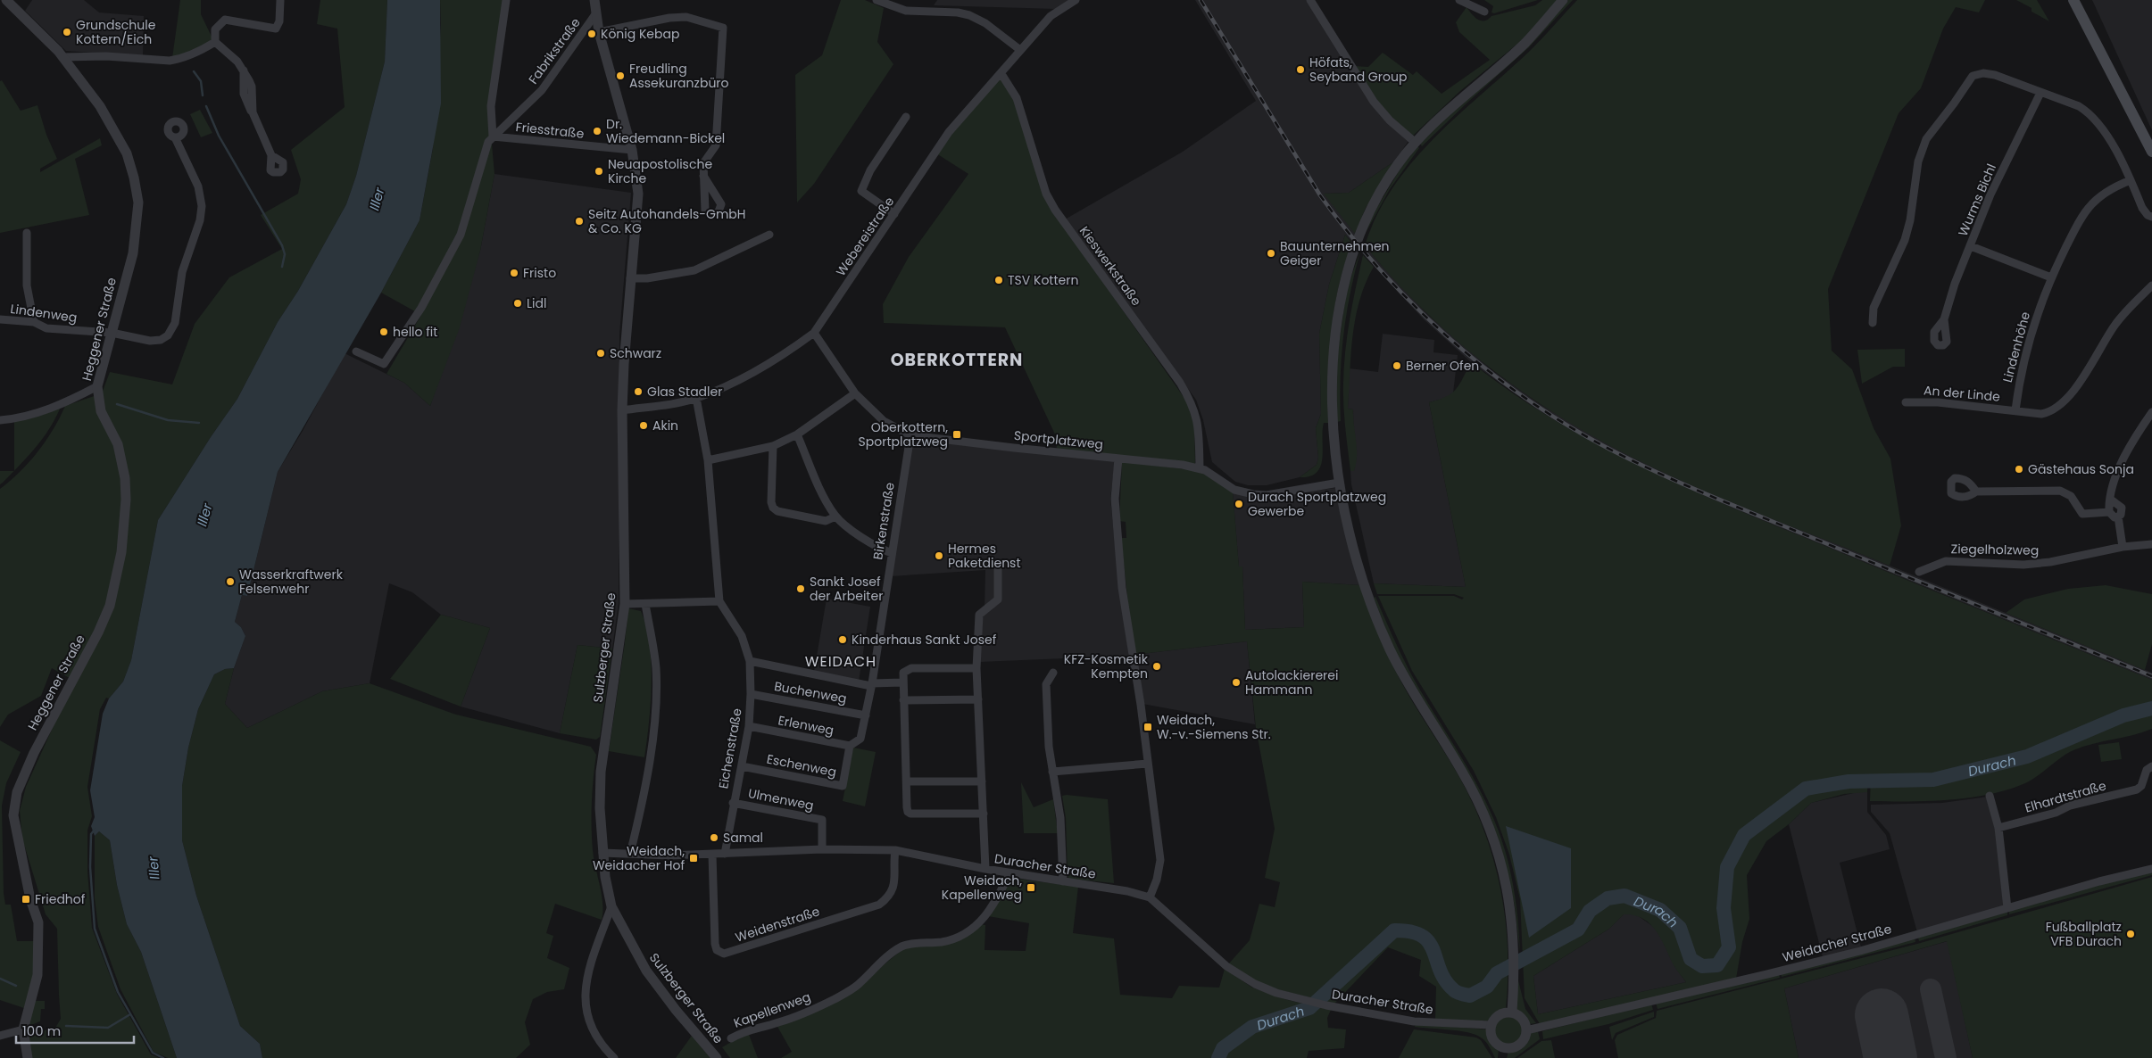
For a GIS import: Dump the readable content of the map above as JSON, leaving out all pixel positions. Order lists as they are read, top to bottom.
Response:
{
  "streets": {
    "street": [
      "Fabrikstraße",
      "Friesstraße",
      "Wurms Bichl",
      "Webereistraße",
      "Kieswerkstraße",
      "Lindenweg",
      "Heggener Straße",
      "Lindenhöhe",
      "An der Linde",
      "Sportplatzweg",
      "Birkenstraße",
      "Ziegelholzweg",
      "Sulzberger Straße",
      "Buchenweg",
      "Erlenweg",
      "Eichenstraße",
      "Eschenweg",
      "Elhardtstraße",
      "Ulmenweg",
      "Duracher Straße",
      "Weidenstraße",
      "Weidacher Straße",
      "Kapellenweg"
    ]
  },
  "crossings": [
    ["Fabrikstraße", "Friesstraße"],
    ["Fabrikstraße", "Sulzberger Straße"],
    ["Friesstraße", "Sulzberger Straße"],
    ["Webereistraße", "Kieswerkstraße"],
    ["Webereistraße", "Sportplatzweg"],
    ["Webereistraße", "Sulzberger Straße"],
    ["Webereistraße", "Eichenstraße"],
    ["Kieswerkstraße", "Sportplatzweg"],
    ["Lindenweg", "Heggener Straße"],
    ["Lindenhöhe", "An der Linde"],
    ["Sportplatzweg", "Birkenstraße"],
    ["Birkenstraße", "Buchenweg"],
    ["Birkenstraße", "Erlenweg"],
    ["Birkenstraße", "Eschenweg"],
    ["Sulzberger Straße", "Duracher Straße"],
    ["Buchenweg", "Eichenstraße"],
    ["Erlenweg", "Eichenstraße"],
    ["Erlenweg", "Eschenweg"],
    ["Eichenstraße", "Eschenweg"],
    ["Eichenstraße", "Ulmenweg"],
    ["Eichenstraße", "Duracher Straße"],
    ["Ulmenweg", "Duracher Straße"],
    ["Duracher Straße", "Weidenstraße"],
    ["Duracher Straße", "Weidacher Straße"],
    ["Duracher Straße", "Kapellenweg"]
  ],
  "districts": ["OBERKOTTERN", "WEIDACH"],
  "water": ["Iller", "Durach"],
  "places": {
    "other": [
      "Grundschule Kottern/Eich",
      "König Kebap",
      "Höfats, Seyband Group",
      "Freudling Assekuranzbüro",
      "Dr. Wiedemann-Bickel",
      "Neuapostolische Kirche",
      "Seitz Autohandels-GmbH & Co. KG",
      "Bauunternehmen Geiger",
      "Fristo",
      "TSV Kottern",
      "Lidl",
      "hello fit",
      "Schwarz",
      "Berner Ofen",
      "Glas Stadler",
      "Akin",
      "Gästehaus Sonja",
      "Durach Sportplatzweg Gewerbe",
      "Hermes Paketdienst",
      "Wasserkraftwerk Felsenwehr",
      "Sankt Josef der Arbeiter",
      "Kinderhaus Sankt Josef",
      "KFZ-Kosmetik Kempten",
      "Autolackiererei Hammann",
      "Samal",
      "Fußballplatz VFB Durach"
    ],
    "transit": [
      "Oberkottern, Sportplatzweg",
      "Weidach, W.-v.-Siemens Str.",
      "Weidach, Weidacher Hof",
      "Weidach, Kapellenweg",
      "Friedhof"
    ]
  },
  "scale_bar": "100 m"
}
